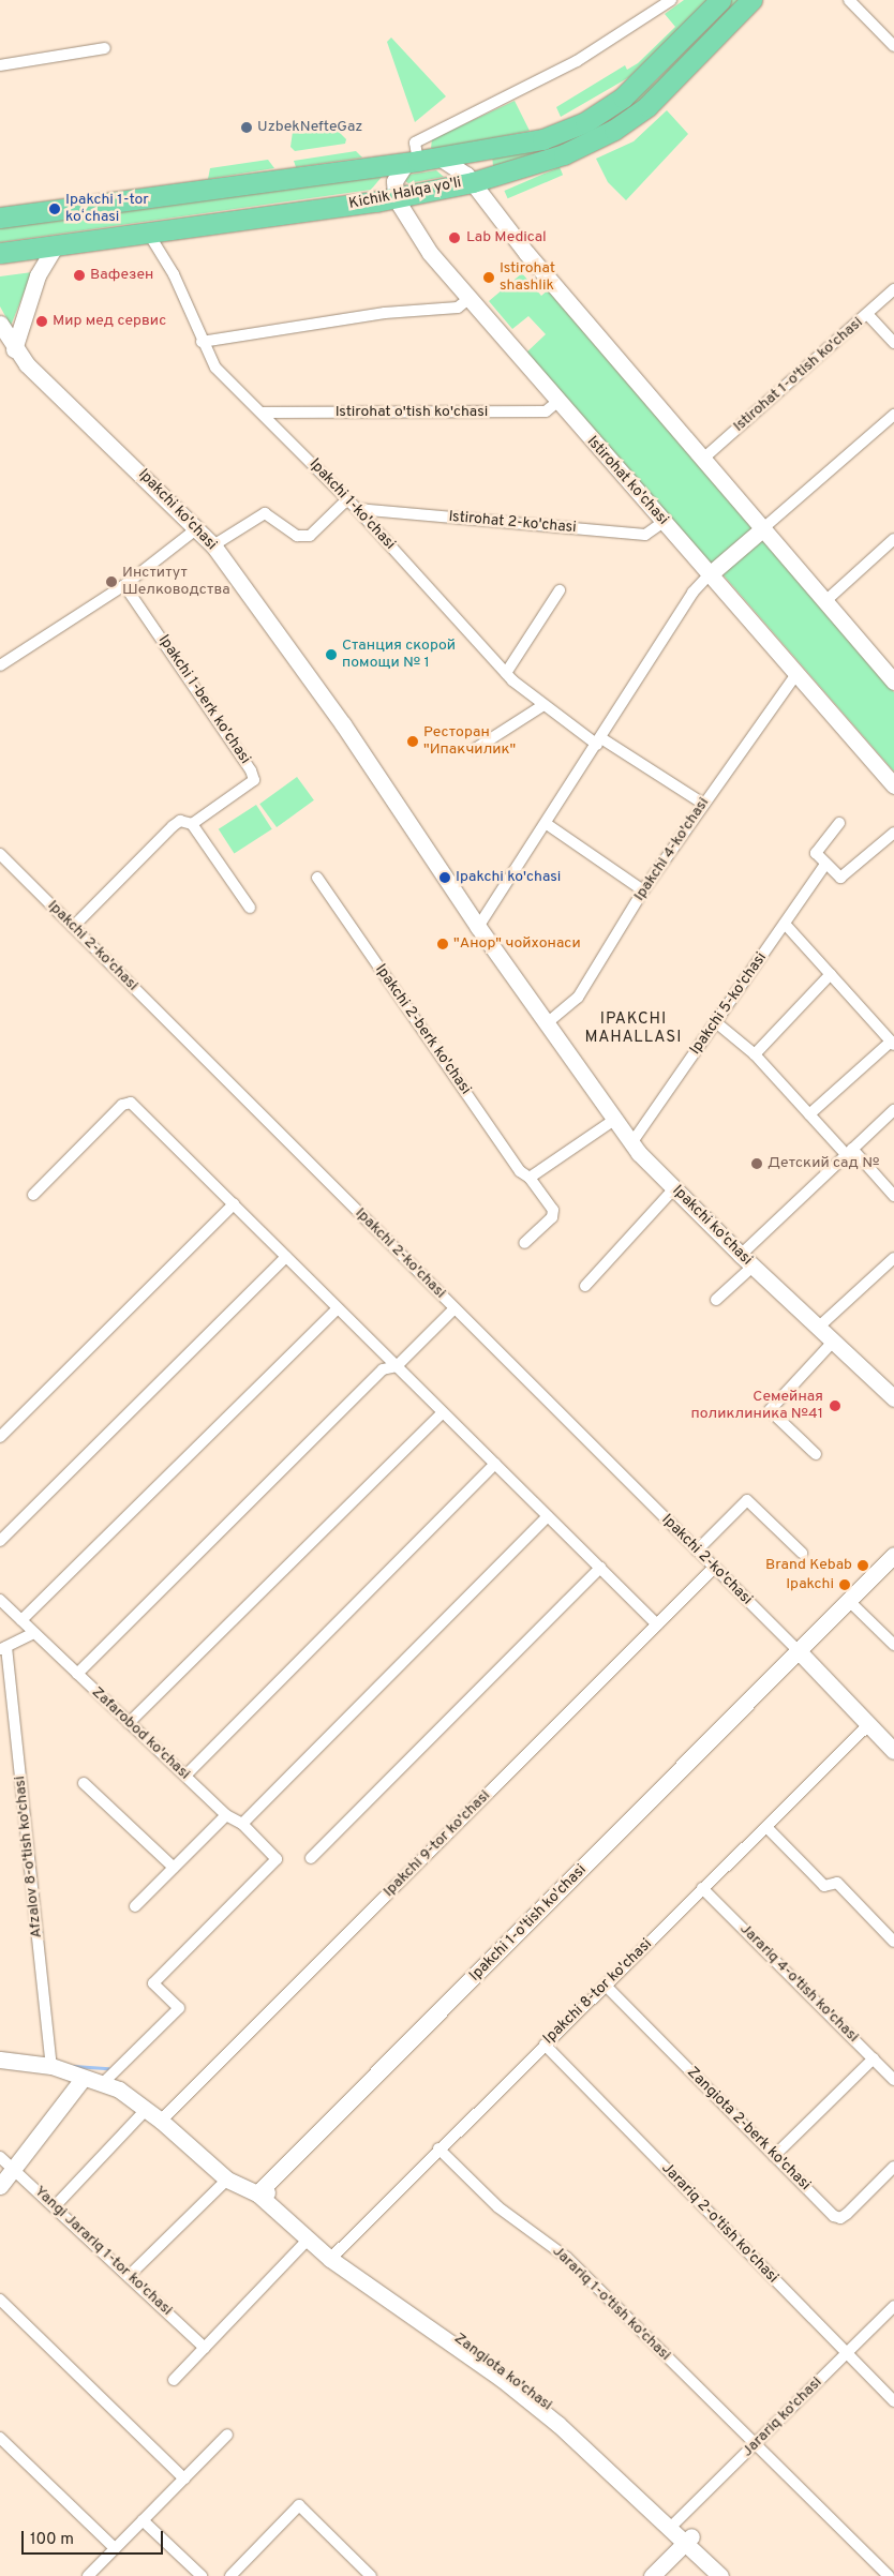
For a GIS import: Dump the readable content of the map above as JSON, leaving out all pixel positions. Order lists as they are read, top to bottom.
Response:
{
  "streets": {
    "highway": ["Kichik Halqa yo'li"],
    "main road": [
      "Istirohat ko'chasi",
      "Ipakchi ko'chasi",
      "Ipakchi 1-o'tish ko'chasi",
      "Zangiota ko'chasi"
    ],
    "street": [
      "Istirohat 1-o'tish ko'chasi",
      "Istirohat o'tish ko'chasi",
      "Ipakchi 1-ko'chasi",
      "Istirohat 2-ko'chasi",
      "Ipakchi 1-berk ko'chasi",
      "Ipakchi 4-ko'chasi",
      "Ipakchi 2-ko'chasi",
      "Ipakchi 5-ko'chasi",
      "Ipakchi 2-berk ko'chasi",
      "Zafarobod ko'chasi",
      "Ipakchi 9-tor ko'chasi",
      "Afzalov 8-o'tish ko'chasi",
      "Jarariq 4-o'tish ko'chasi",
      "Ipakchi 8-tor ko'chasi",
      "Zangiota 2-berk ko'chasi",
      "Jarariq 2-o'tish ko'chasi",
      "Yangi Jarariq 1-tor ko'chasi",
      "Jarariq 1-o'tish ko'chasi",
      "Jarariq ko'chasi"
    ]
  },
  "crossings": [
    ["Kichik Halqa yo'li", "Istirohat ko'chasi"],
    ["Kichik Halqa yo'li", "Ipakchi 1-ko'chasi"],
    ["Istirohat o'tish ko'chasi", "Istirohat ko'chasi"],
    ["Istirohat o'tish ko'chasi", "Ipakchi 1-ko'chasi"],
    ["Istirohat ko'chasi", "Istirohat 2-ko'chasi"],
    ["Istirohat ko'chasi", "Ipakchi 4-ko'chasi"],
    ["Ipakchi 1-ko'chasi", "Istirohat 2-ko'chasi"],
    ["Ipakchi 1-ko'chasi", "Ipakchi 4-ko'chasi"],
    ["Ipakchi ko'chasi", "Ipakchi 4-ko'chasi"],
    ["Ipakchi ko'chasi", "Ipakchi 5-ko'chasi"],
    ["Ipakchi 1-berk ko'chasi", "Ipakchi 2-ko'chasi"],
    ["Ipakchi 2-ko'chasi", "Ipakchi 9-tor ko'chasi"],
    ["Ipakchi 2-ko'chasi", "Ipakchi 1-o'tish ko'chasi"],
    ["Zafarobod ko'chasi", "Zangiota ko'chasi"],
    ["Ipakchi 9-tor ko'chasi", "Zangiota ko'chasi"],
    ["Afzalov 8-o'tish ko'chasi", "Zangiota ko'chasi"],
    ["Ipakchi 1-o'tish ko'chasi", "Zangiota ko'chasi"],
    ["Jarariq 4-o'tish ko'chasi", "Ipakchi 8-tor ko'chasi"],
    ["Ipakchi 8-tor ko'chasi", "Zangiota 2-berk ko'chasi"],
    ["Ipakchi 8-tor ko'chasi", "Jarariq 2-o'tish ko'chasi"],
    ["Ipakchi 8-tor ko'chasi", "Jarariq 1-o'tish ko'chasi"],
    ["Ipakchi 8-tor ko'chasi", "Zangiota ko'chasi"],
    ["Jarariq 2-o'tish ko'chasi", "Jarariq ko'chasi"],
    ["Jarariq 1-o'tish ko'chasi", "Jarariq ko'chasi"],
    ["Zangiota ko'chasi", "Jarariq ko'chasi"]
  ],
  "districts": ["IPAKCHI MAHALLASI"],
  "places": [
    "UzbekNefteGaz",
    "Ipakchi 1-tor koʻchasi",
    "Lab Medical",
    "Вафезен",
    "Istirohat shashlik",
    "Мир мед сервис",
    "Институт Шелководства",
    "Станция скорой помощи № 1",
    "Ресторан \"Ипакчилик\"",
    "Ipakchi ko'chasi",
    "\"Анор\" чойхонаси",
    "Детский сад №",
    "Семейная поликлиника №41",
    "Brand Kebab",
    "Ipakchi"
  ],
  "scale_bar": "100 m"
}
